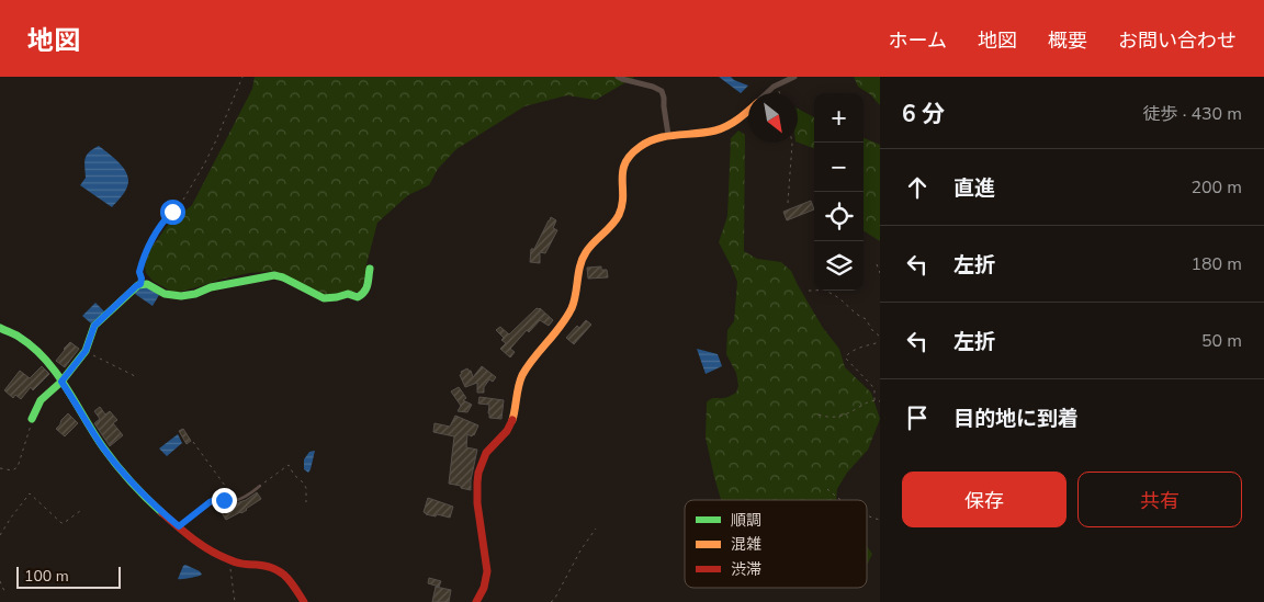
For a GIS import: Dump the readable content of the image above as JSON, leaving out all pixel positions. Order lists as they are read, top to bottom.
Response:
{
  "legend": ["順調", "混雑", "渋滞"],
  "scale_bar": "100 m",
  "north": "bottom right",
  "page": {
    "header": "地図",
    "nav": [
      "ホーム",
      "地図",
      "概要",
      "お問い合わせ"
    ],
    "heading": ["6 分", "徒歩 · 430 m"],
    "map_buttons": ["+", "−"],
    "list": [
      ["直進", "200 m"],
      ["左折", "180 m"],
      ["左折", "50 m"],
      "目的地に到着"
    ],
    "buttons": ["保存", "共有"],
    "scale": "100 m"
  }
}
